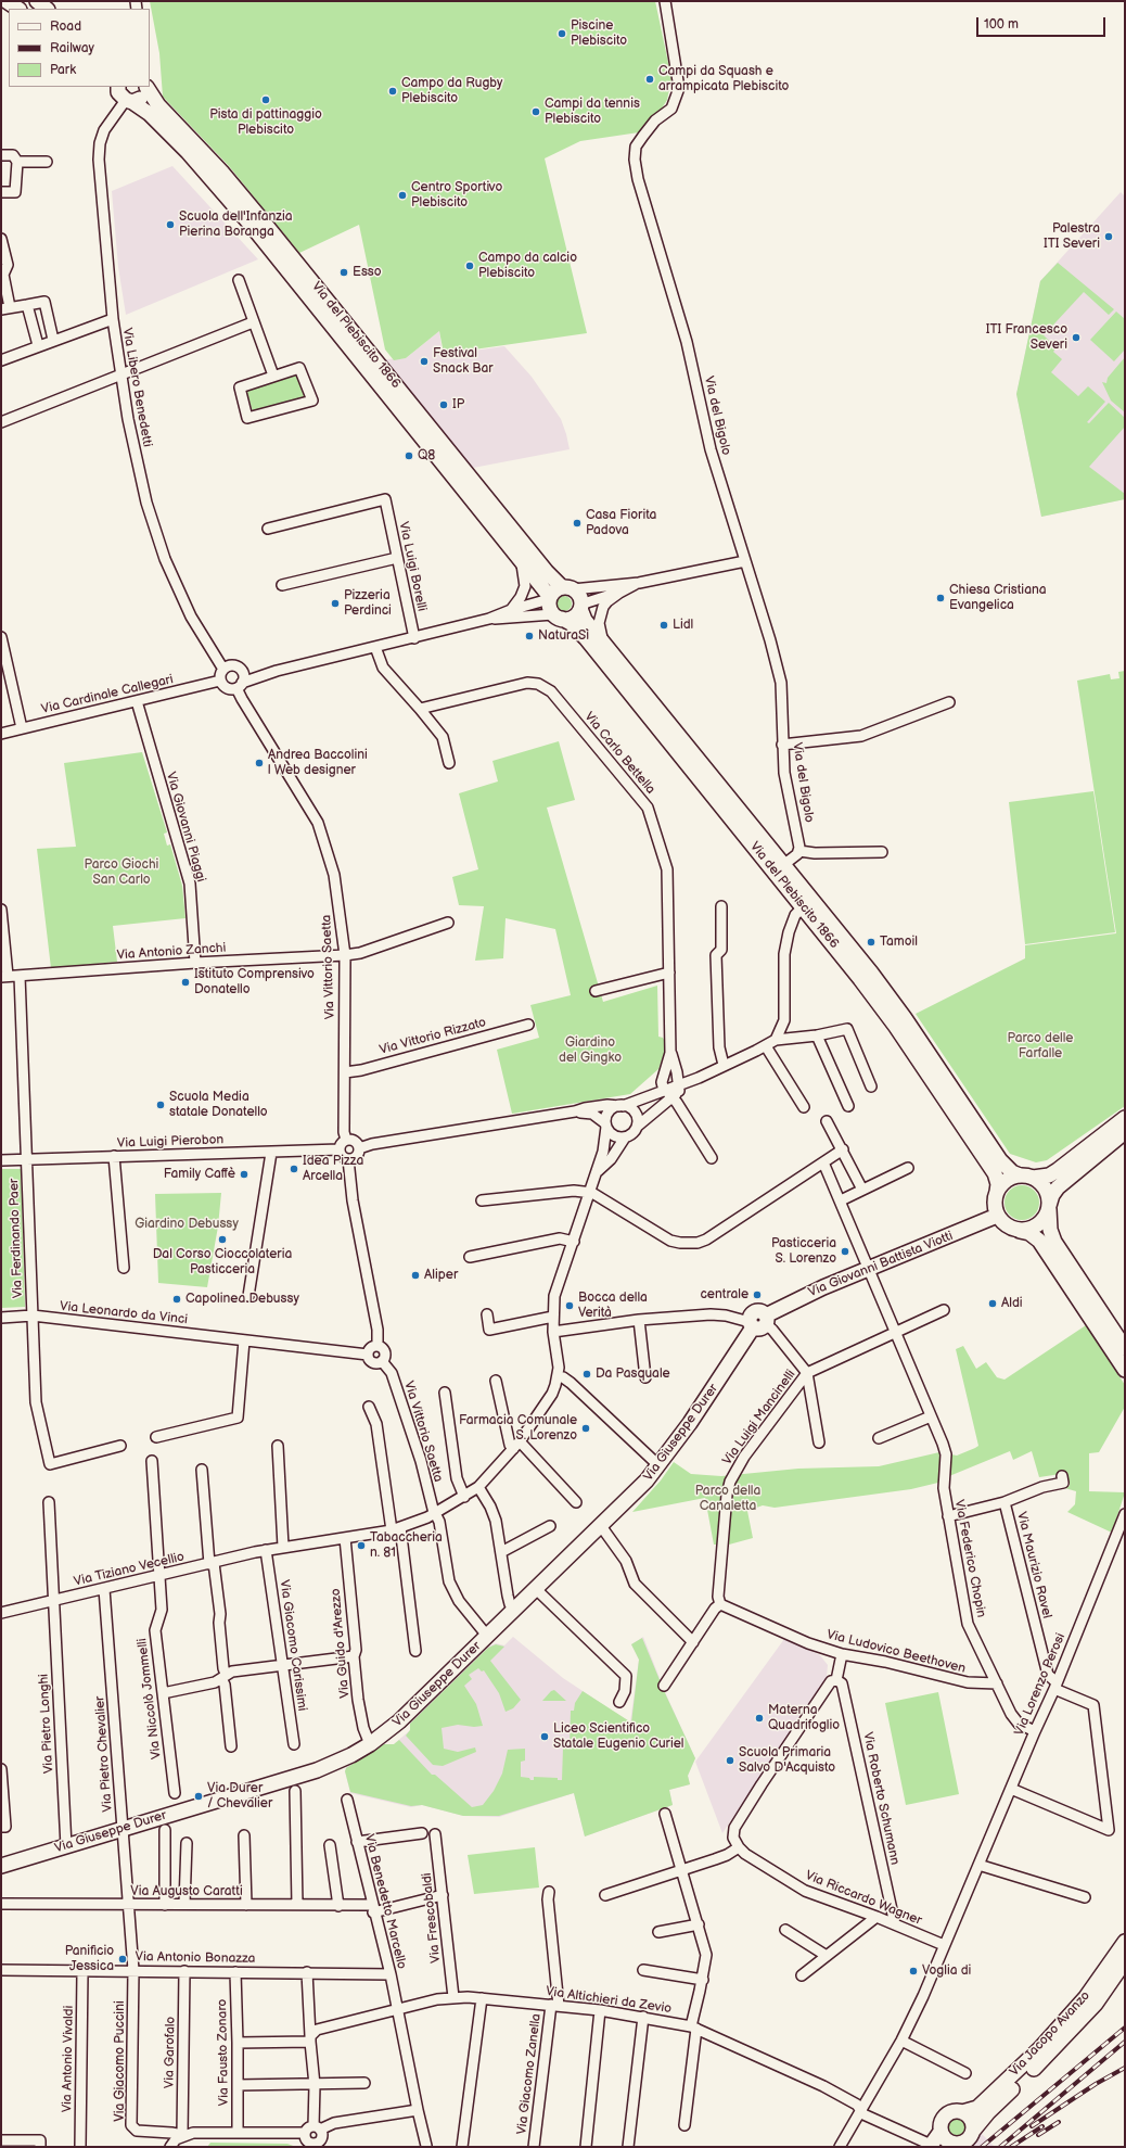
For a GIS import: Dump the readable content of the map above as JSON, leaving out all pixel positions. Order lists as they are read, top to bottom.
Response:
{
  "streets": {
    "main road": [
      "Via del Plebiscito 1866",
      "Via Giovanni Battista Viotti",
      "Via Giuseppe Durer",
      "Via Jacopo Avanzo"
    ],
    "street": [
      "Via Libero Benedetti",
      "Via del Bigolo",
      "Via Luigi Borelli",
      "Via Cardinale Callegari",
      "Via Carlo Bettella",
      "Via Giovanni Piaggi",
      "Via Antonio Zanchi",
      "Via Vittorio Saetta",
      "Via Vittorio Rizzato",
      "Via Luigi Pierobon",
      "Via Ferdinando Paer",
      "Via Leonardo da Vinci",
      "Via Luigi Mancinelli",
      "Via Federico Chopin",
      "Via Maurizio Ravel",
      "Via Tiziano Vecellio",
      "Via Guido d'Arezzo",
      "Via Giacomo Carissimi",
      "Via Ludovico Beethoven",
      "Via Lorenzo Perosi",
      "Via Niccolò Jommelli",
      "Via Pietro Longhi",
      "Via Pietro Chevalier",
      "Via Roberto Schumann",
      "Via Augusto Caratti",
      "Via Riccardo Wagner",
      "Via Benedetto Marcello",
      "Via Frescobaldi",
      "Via Antonio Bonazza",
      "Via Altichieri da Zevio",
      "Via Garofalo",
      "Via Fausto Zonaro",
      "Via Antonio Vivaldi",
      "Via Giacomo Puccini",
      "Via Giacomo Zanella"
    ]
  },
  "crossings": [
    ["Via del Plebiscito 1866", "Via Libero Benedetti"],
    ["Via del Plebiscito 1866", "Via Giovanni Battista Viotti"],
    ["Via Libero Benedetti", "Via Cardinale Callegari"],
    ["Via Libero Benedetti", "Via Vittorio Saetta"],
    ["Via Cardinale Callegari", "Via Giovanni Piaggi"],
    ["Via Cardinale Callegari", "Via Vittorio Saetta"],
    ["Via Giovanni Piaggi", "Via Antonio Zanchi"],
    ["Via Antonio Zanchi", "Via Vittorio Saetta"],
    ["Via Antonio Zanchi", "Via Ferdinando Paer"],
    ["Via Vittorio Saetta", "Via Vittorio Rizzato"],
    ["Via Vittorio Saetta", "Via Luigi Pierobon"],
    ["Via Vittorio Saetta", "Via Leonardo da Vinci"],
    ["Via Vittorio Saetta", "Via Giuseppe Durer"],
    ["Via Vittorio Saetta", "Via Tiziano Vecellio"],
    ["Via Luigi Pierobon", "Via Ferdinando Paer"],
    ["Via Ferdinando Paer", "Via Leonardo da Vinci"],
    ["Via Giovanni Battista Viotti", "Via Giuseppe Durer"],
    ["Via Giovanni Battista Viotti", "Via Federico Chopin"],
    ["Via Luigi Mancinelli", "Via Federico Chopin"],
    ["Via Luigi Mancinelli", "Via Ludovico Beethoven"],
    ["Via Giuseppe Durer", "Via Guido d'Arezzo"],
    ["Via Giuseppe Durer", "Via Pietro Longhi"],
    ["Via Giuseppe Durer", "Via Pietro Chevalier"],
    ["Via Federico Chopin", "Via Ludovico Beethoven"],
    ["Via Federico Chopin", "Via Lorenzo Perosi"],
    ["Via Maurizio Ravel", "Via Lorenzo Perosi"],
    ["Via Tiziano Vecellio", "Via Guido d'Arezzo"],
    ["Via Tiziano Vecellio", "Via Giacomo Carissimi"],
    ["Via Tiziano Vecellio", "Via Niccolò Jommelli"],
    ["Via Tiziano Vecellio", "Via Pietro Longhi"],
    ["Via Tiziano Vecellio", "Via Pietro Chevalier"],
    ["Via Lorenzo Perosi", "Via Riccardo Wagner"],
    ["Via Lorenzo Perosi", "Via Altichieri da Zevio"],
    ["Via Pietro Chevalier", "Via Augusto Caratti"],
    ["Via Pietro Chevalier", "Via Antonio Bonazza"],
    ["Via Pietro Chevalier", "Via Giacomo Puccini"],
    ["Via Roberto Schumann", "Via Riccardo Wagner"],
    ["Via Augusto Caratti", "Via Benedetto Marcello"],
    ["Via Augusto Caratti", "Via Frescobaldi"],
    ["Via Benedetto Marcello", "Via Antonio Bonazza"],
    ["Via Benedetto Marcello", "Via Altichieri da Zevio"],
    ["Via Frescobaldi", "Via Altichieri da Zevio"],
    ["Via Antonio Bonazza", "Via Garofalo"],
    ["Via Antonio Bonazza", "Via Fausto Zonaro"],
    ["Via Antonio Bonazza", "Via Antonio Vivaldi"],
    ["Via Antonio Bonazza", "Via Giacomo Puccini"],
    ["Via Altichieri da Zevio", "Via Giacomo Zanella"],
    ["Via Garofalo", "Via Giacomo Puccini"]
  ],
  "parks": [
    "Parco Giochi San Carlo",
    "Parco delle Farfalle",
    "Giardino del Gingko",
    "Giardino Debussy",
    "Parco della Canaletta"
  ],
  "places": [
    "Piscine Plebiscito",
    "Campi da Squash e arrampicata Plebiscito",
    "Campo da Rugby Plebiscito",
    "Pista di pattinaggio Plebiscito",
    "Campi da tennis Plebiscito",
    "Centro Sportivo Plebiscito",
    "Scuola dell'Infanzia Pierina Boranga",
    "Palestra ITI Severi",
    "Campo da calcio Plebiscito",
    "Esso",
    "ITI Francesco Severi",
    "Festival Snack Bar",
    "IP",
    "Q8",
    "Casa Fiorita Padova",
    "Chiesa Cristiana Evangelica",
    "Pizzeria Perdinci",
    "Lidl",
    "NaturaSì",
    "Andrea Baccolini | Web designer",
    "Tamoil",
    "Istituto Comprensivo Donatello",
    "Scuola Media statale Donatello",
    "Idea Pizza Arcella",
    "Family Caffè",
    "Dal Corso Cioccolateria Pasticceria",
    "Pasticceria S. Lorenzo",
    "Aliper",
    "centrale",
    "Capolinea Debussy",
    "Aldi",
    "Bocca della Verità",
    "Da Pasquale",
    "Farmacia Comunale S. Lorenzo",
    "Tabaccheria n. 81",
    "Materna Quadrifoglio",
    "Liceo Scientifico Statale Eugenio Curiel",
    "Scuola Primaria Salvo D'Acquisto",
    "Via Durer / Chevalier",
    "Panificio Jessica",
    "Voglia di"
  ],
  "legend": ["Road", "Railway", "Park"],
  "scale_bar": "100 m"
}
